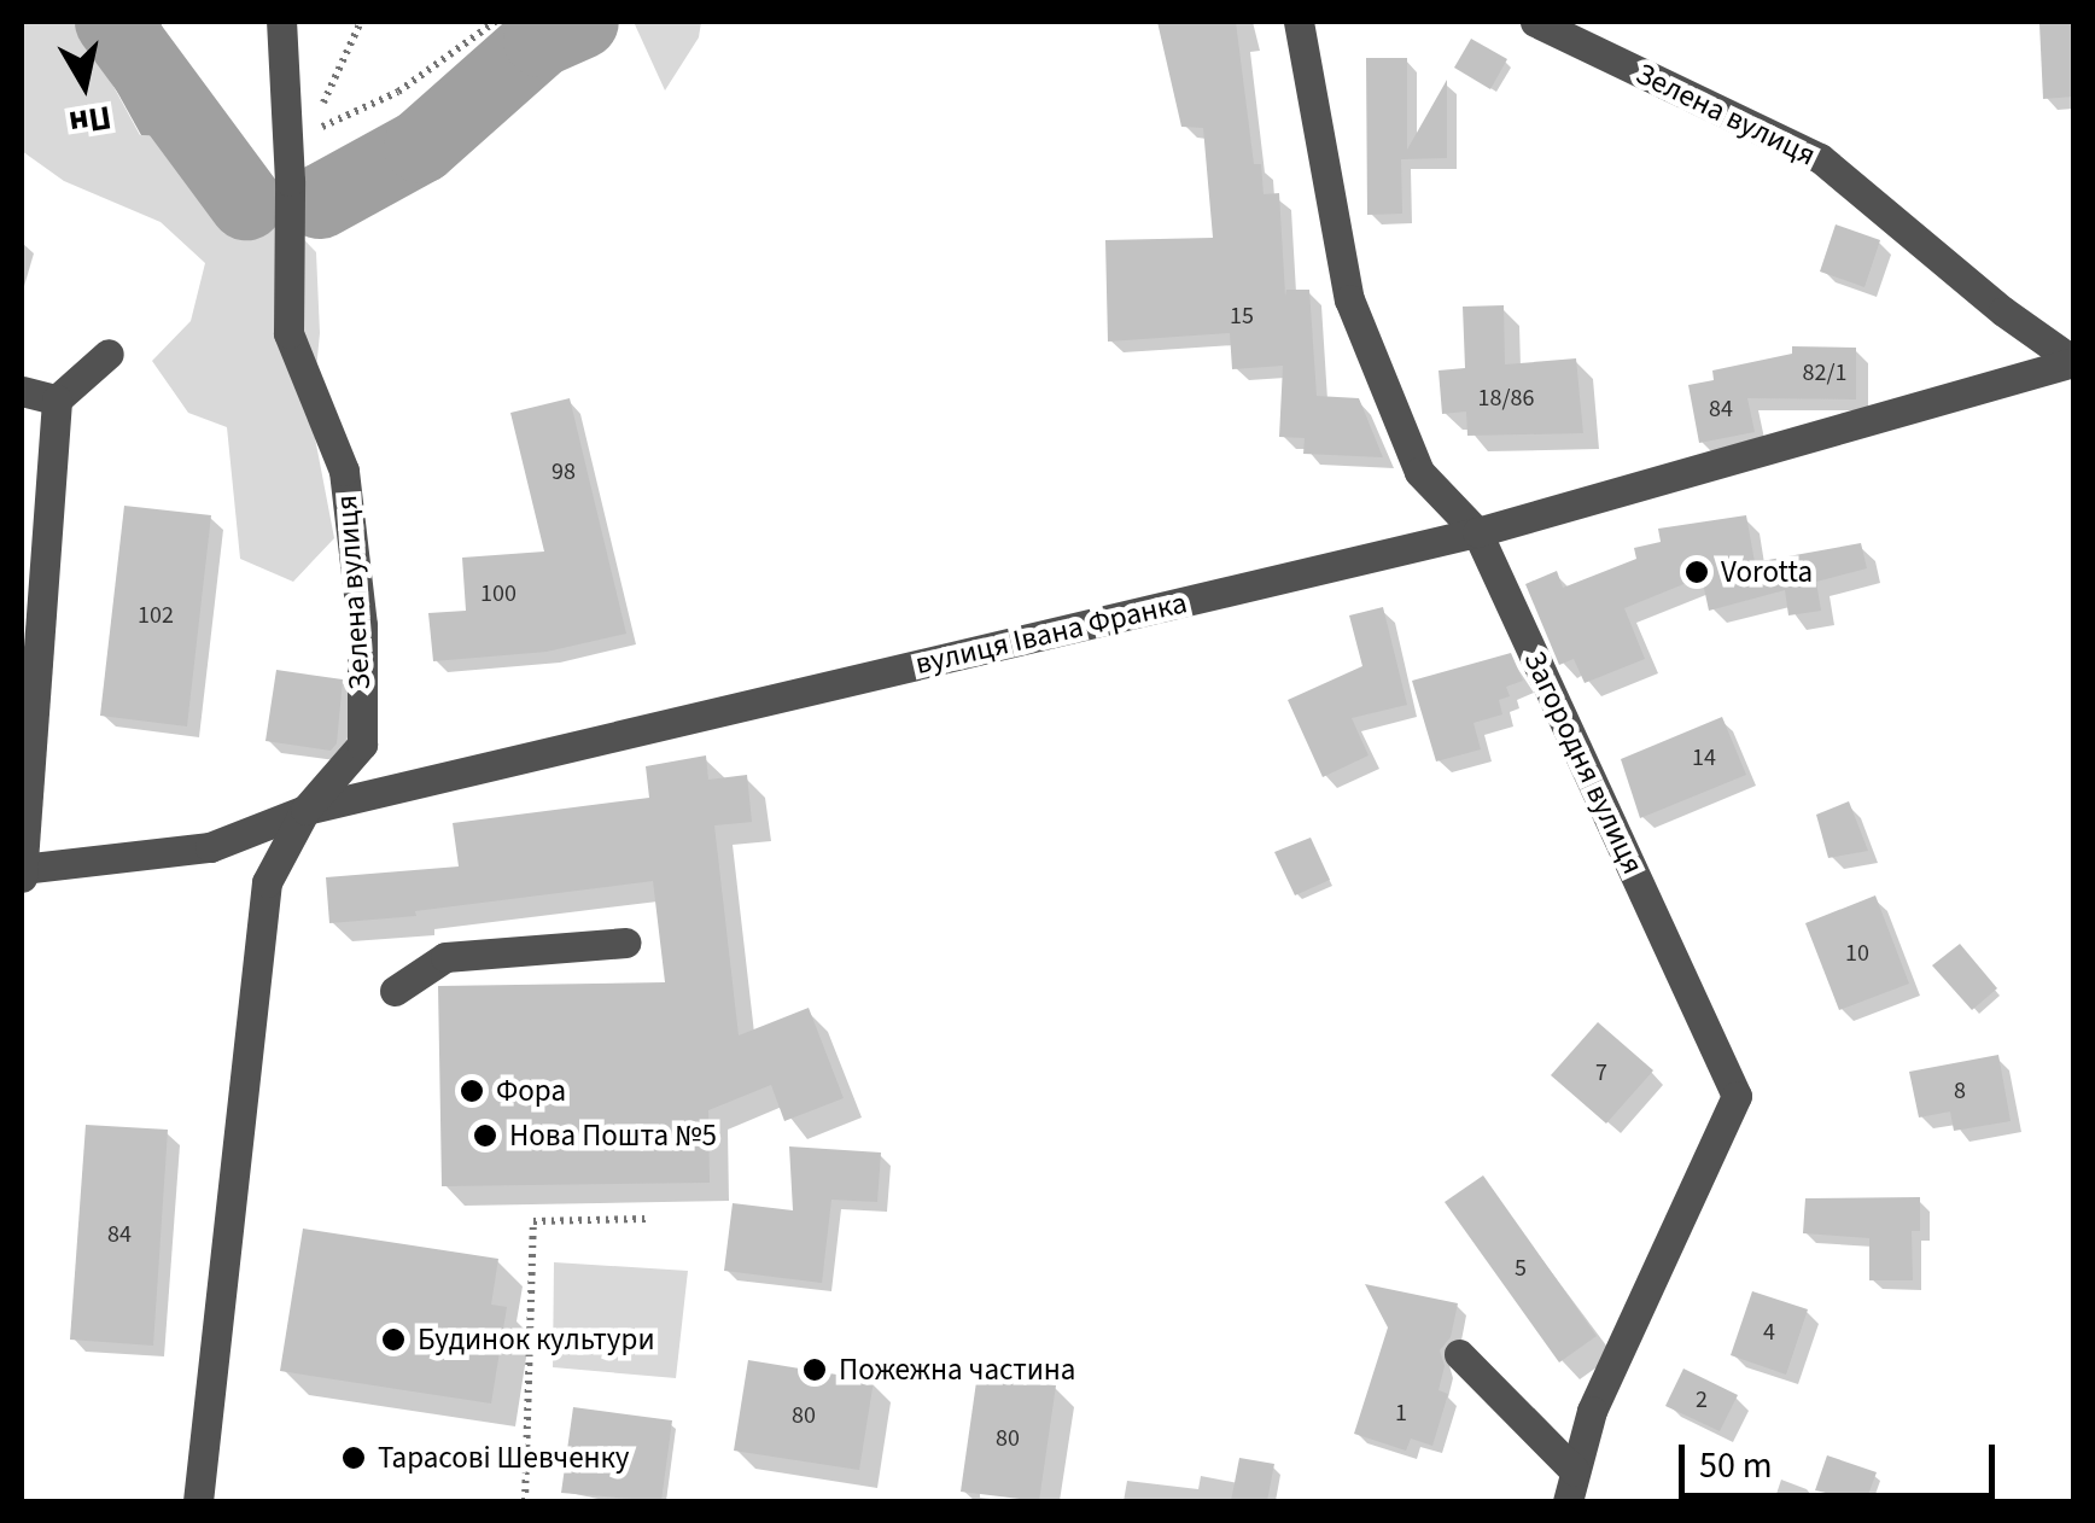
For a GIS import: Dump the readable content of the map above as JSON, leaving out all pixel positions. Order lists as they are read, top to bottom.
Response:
{
  "streets": {
    "street": ["Зелена вулиця", "вулиця Івана Франка", "Загородня вулиця"]
  },
  "crossings": [
    ["Зелена вулиця", "вулиця Івана Франка"],
    ["вулиця Івана Франка", "Загородня вулиця"]
  ],
  "places": [
    "Vorotta",
    "Фора",
    "Нова Пошта №5",
    "Будинок культури",
    "Пожежна частина",
    "Тарасові Шевченку"
  ],
  "house_numbers": [
    "15",
    "82/1",
    "18/86",
    "84",
    "98",
    "100",
    "102",
    "14",
    "10",
    "7",
    "8",
    "84",
    "5",
    "4",
    "2",
    "1",
    "80",
    "80"
  ],
  "scale_bar": "50 m",
  "north": "bottom"
}
